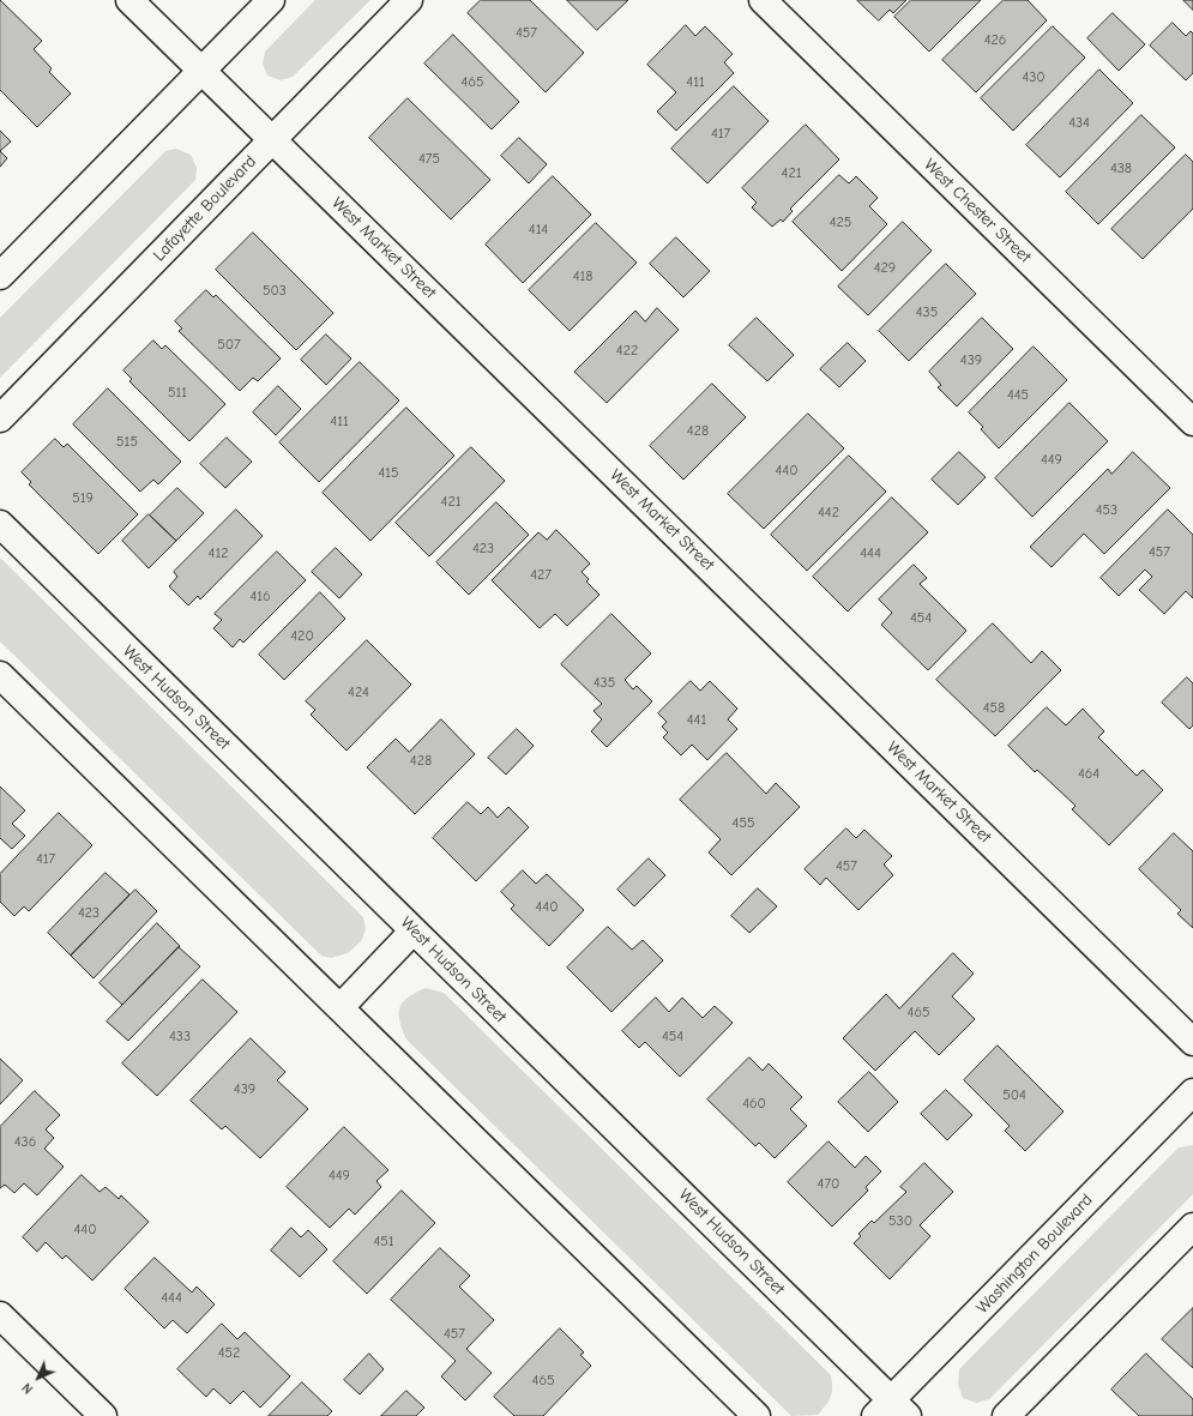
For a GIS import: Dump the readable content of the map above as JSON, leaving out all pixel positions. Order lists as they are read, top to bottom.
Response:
{
  "streets": {
    "street": [
      "Lafayette Boulevard",
      "West Chester Street",
      "West Market Street",
      "West Hudson Street",
      "Washington Boulevard"
    ]
  },
  "crossings": [
    ["Lafayette Boulevard", "West Market Street"],
    ["West Hudson Street", "Washington Boulevard"]
  ],
  "house_numbers": [
    "457",
    "426",
    "430",
    "465",
    "411",
    "434",
    "417",
    "475",
    "438",
    "421",
    "425",
    "414",
    "429",
    "418",
    "503",
    "435",
    "507",
    "422",
    "439",
    "511",
    "445",
    "411",
    "428",
    "515",
    "449",
    "440",
    "415",
    "519",
    "421",
    "453",
    "442",
    "423",
    "457",
    "412",
    "444",
    "427",
    "416",
    "454",
    "420",
    "435",
    "424",
    "458",
    "441",
    "428",
    "464",
    "455",
    "417",
    "457",
    "440",
    "423",
    "465",
    "433",
    "454",
    "439",
    "504",
    "460",
    "436",
    "449",
    "470",
    "530",
    "440",
    "451",
    "444",
    "457",
    "452",
    "465"
  ],
  "north": "bottom left"
}
